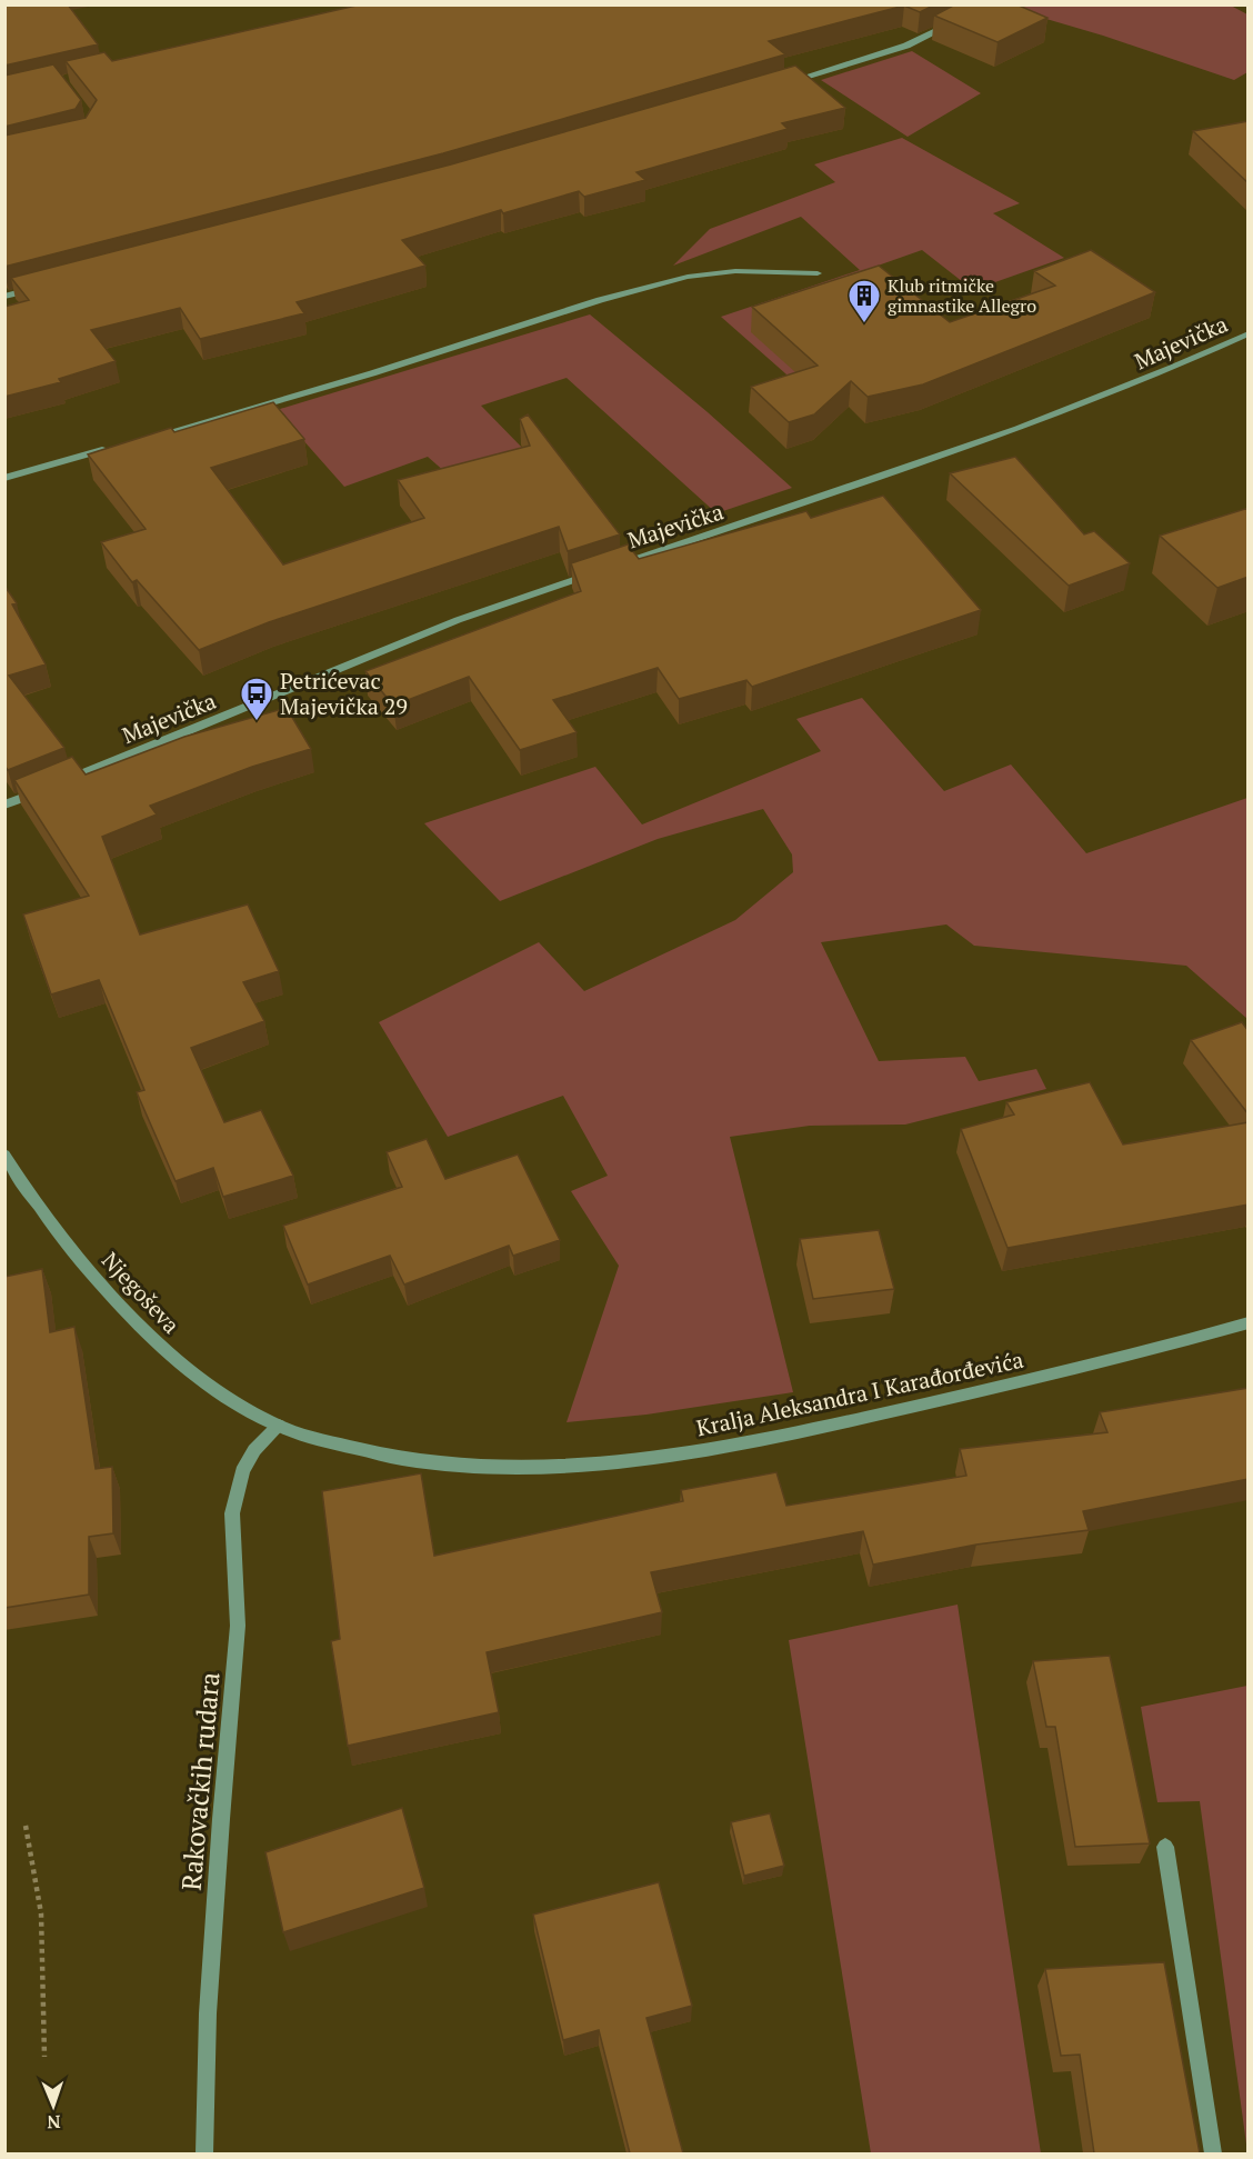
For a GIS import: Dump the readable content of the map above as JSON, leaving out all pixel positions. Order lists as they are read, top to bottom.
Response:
{
  "streets": {
    "street": [
      "Majevička",
      "Njegoševa",
      "Kralja Aleksandra I Karađorđevića",
      "Rakovačkih rudara"
    ]
  },
  "crossings": [
    ["Njegoševa", "Kralja Aleksandra I Karađorđevića"],
    ["Njegoševa", "Rakovačkih rudara"],
    ["Kralja Aleksandra I Karađorđevića", "Rakovačkih rudara"]
  ],
  "places": {
    "building": ["Klub ritmičke gimnastike Allegro"],
    "bus stop": ["Petrićevac Majevička 29"]
  },
  "north": "bottom"
}
